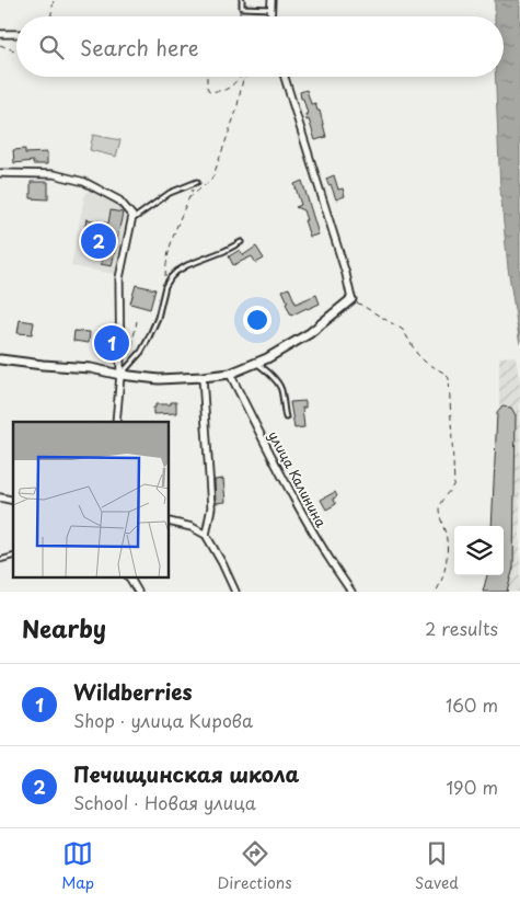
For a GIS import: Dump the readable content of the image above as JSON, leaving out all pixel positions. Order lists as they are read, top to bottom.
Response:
{
  "streets": {
    "street": ["улица Калинина"]
  },
  "page": {
    "search": "Search here",
    "pins": ["2", "1"],
    "heading": ["Nearby", "2 results"],
    "list": [
      {
        "mark": "1",
        "name": "Wildberries",
        "note": "Shop · улица Кирова",
        "value": "160 m"
      },
      {
        "mark": "2",
        "name": "Печищинская школа",
        "note": "School · Новая улица",
        "value": "190 m"
      }
    ],
    "nav": ["Map", "Directions", "Saved"]
  }
}
